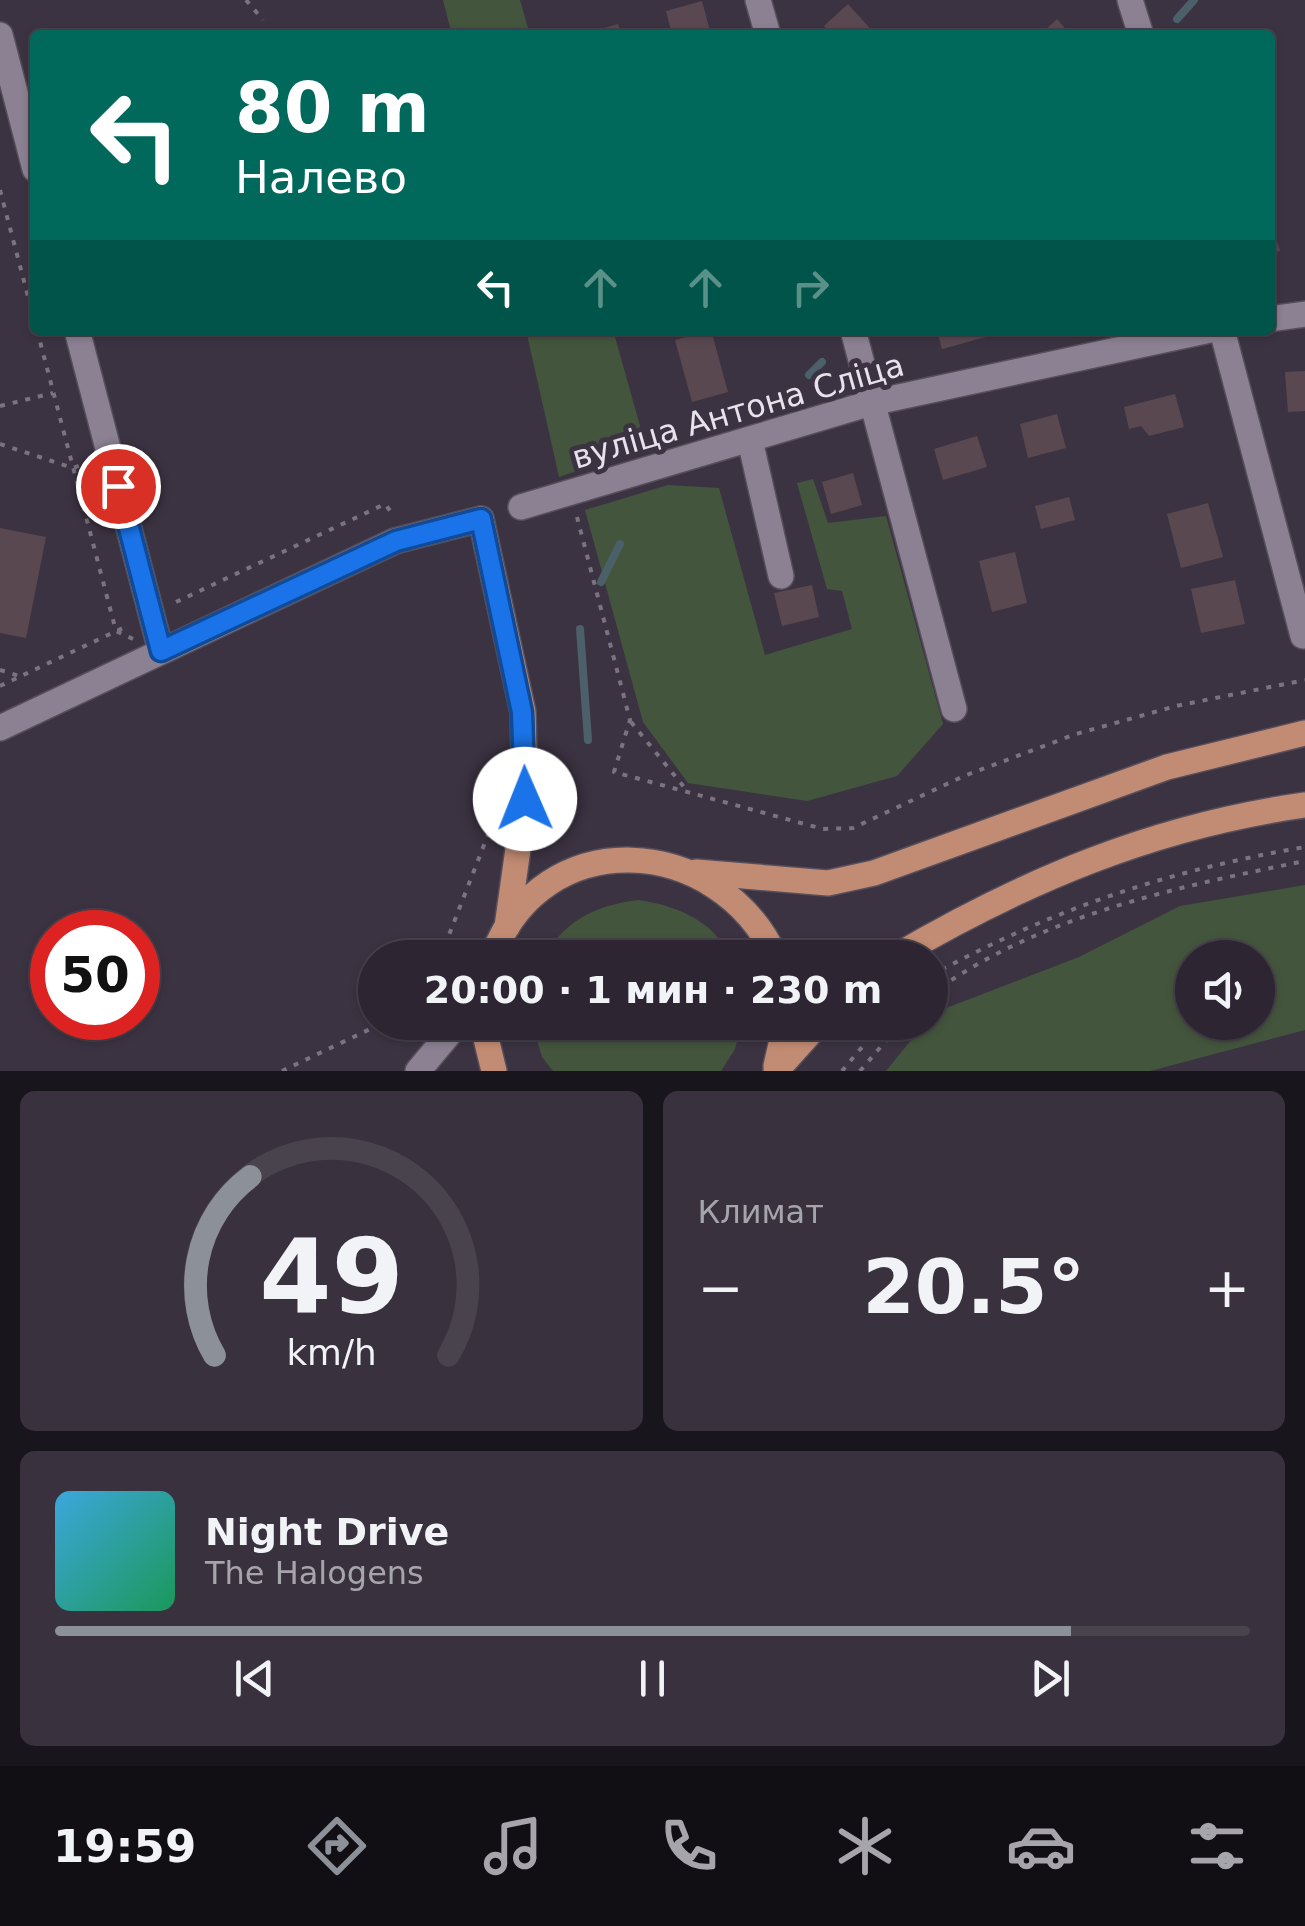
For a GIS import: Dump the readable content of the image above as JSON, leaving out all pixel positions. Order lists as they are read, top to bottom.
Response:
{
  "streets": {
    "street": ["вуліца Антона Сліца"]
  },
  "page": {
    "turn": ["80 m", "Налево"],
    "limit": "50",
    "trip": "20:00 · 1 мин · 230 m",
    "tile": "Климат",
    "heat": ["−", "20.5°", "+"],
    "song": ["Night Drive", "The Halogens"],
    "tabs": "19:59",
    "gauge": ["49", "km/h"]
  }
}
